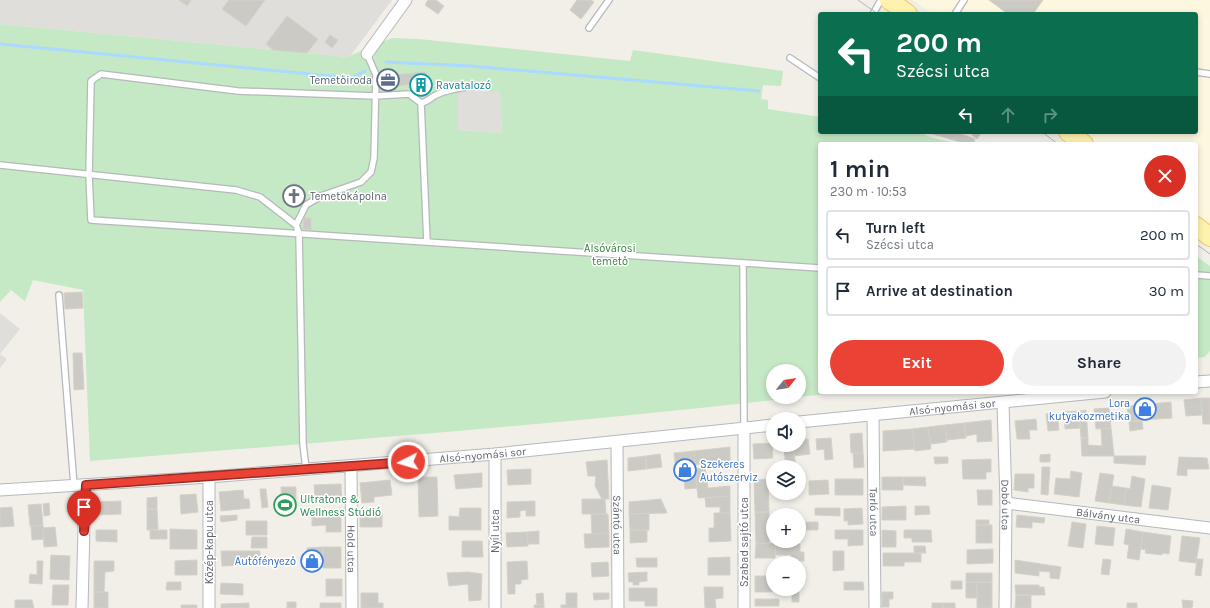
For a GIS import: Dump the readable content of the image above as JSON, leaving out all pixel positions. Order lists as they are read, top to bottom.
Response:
{
  "streets": {
    "street": [
      "Alsó-nyomási sor",
      "Dobó utca",
      "Tarló utca",
      "Bálvány utca",
      "Szántó utca",
      "Nyíl utca",
      "Közép-kapu utca",
      "Szabad sajtó utca",
      "Hold utca"
    ]
  },
  "crossings": [
    ["Alsó-nyomási sor", "Dobó utca"],
    ["Alsó-nyomási sor", "Tarló utca"],
    ["Alsó-nyomási sor", "Szántó utca"],
    ["Alsó-nyomási sor", "Nyíl utca"],
    ["Alsó-nyomási sor", "Közép-kapu utca"],
    ["Alsó-nyomási sor", "Szabad sajtó utca"],
    ["Alsó-nyomási sor", "Hold utca"],
    ["Dobó utca", "Bálvány utca"]
  ],
  "parks": ["Alsóvárosi temető"],
  "places": {
    "office": ["Temetőiroda"],
    "building": ["Ravatalozó"],
    "church": ["Temetőkápolna"],
    "shop": ["Lora kutyakozmetika", "Szekeres Autószerviz", "Autófényező"],
    "sports": ["Ultratone & Wellness Stúdió"]
  },
  "north": "top right",
  "page": {
    "turn": ["200 m", "Szécsi utca"],
    "heading": ["1 min", "230 m · 10:53"],
    "list": [
      {
        "name": "Turn left",
        "note": "Szécsi utca",
        "value": "200 m"
      },
      {
        "name": "Arrive at destination",
        "value": "30 m"
      }
    ],
    "buttons": ["Exit", "Share"],
    "map_buttons": ["+", "−"]
  }
}
